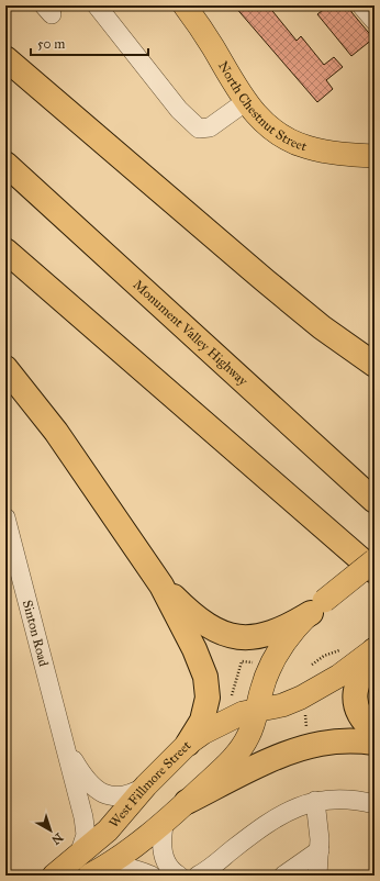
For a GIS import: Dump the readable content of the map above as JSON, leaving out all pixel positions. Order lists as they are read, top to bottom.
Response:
{
  "streets": {
    "highway": ["Monument Valley Highway"],
    "main road": ["North Chestnut Street", "West Fillmore Street"],
    "street": ["Sinton Road"]
  },
  "crossings": [
    ["Sinton Road", "West Fillmore Street"]
  ],
  "scale_bar": "50 m",
  "north": "bottom right"
}
